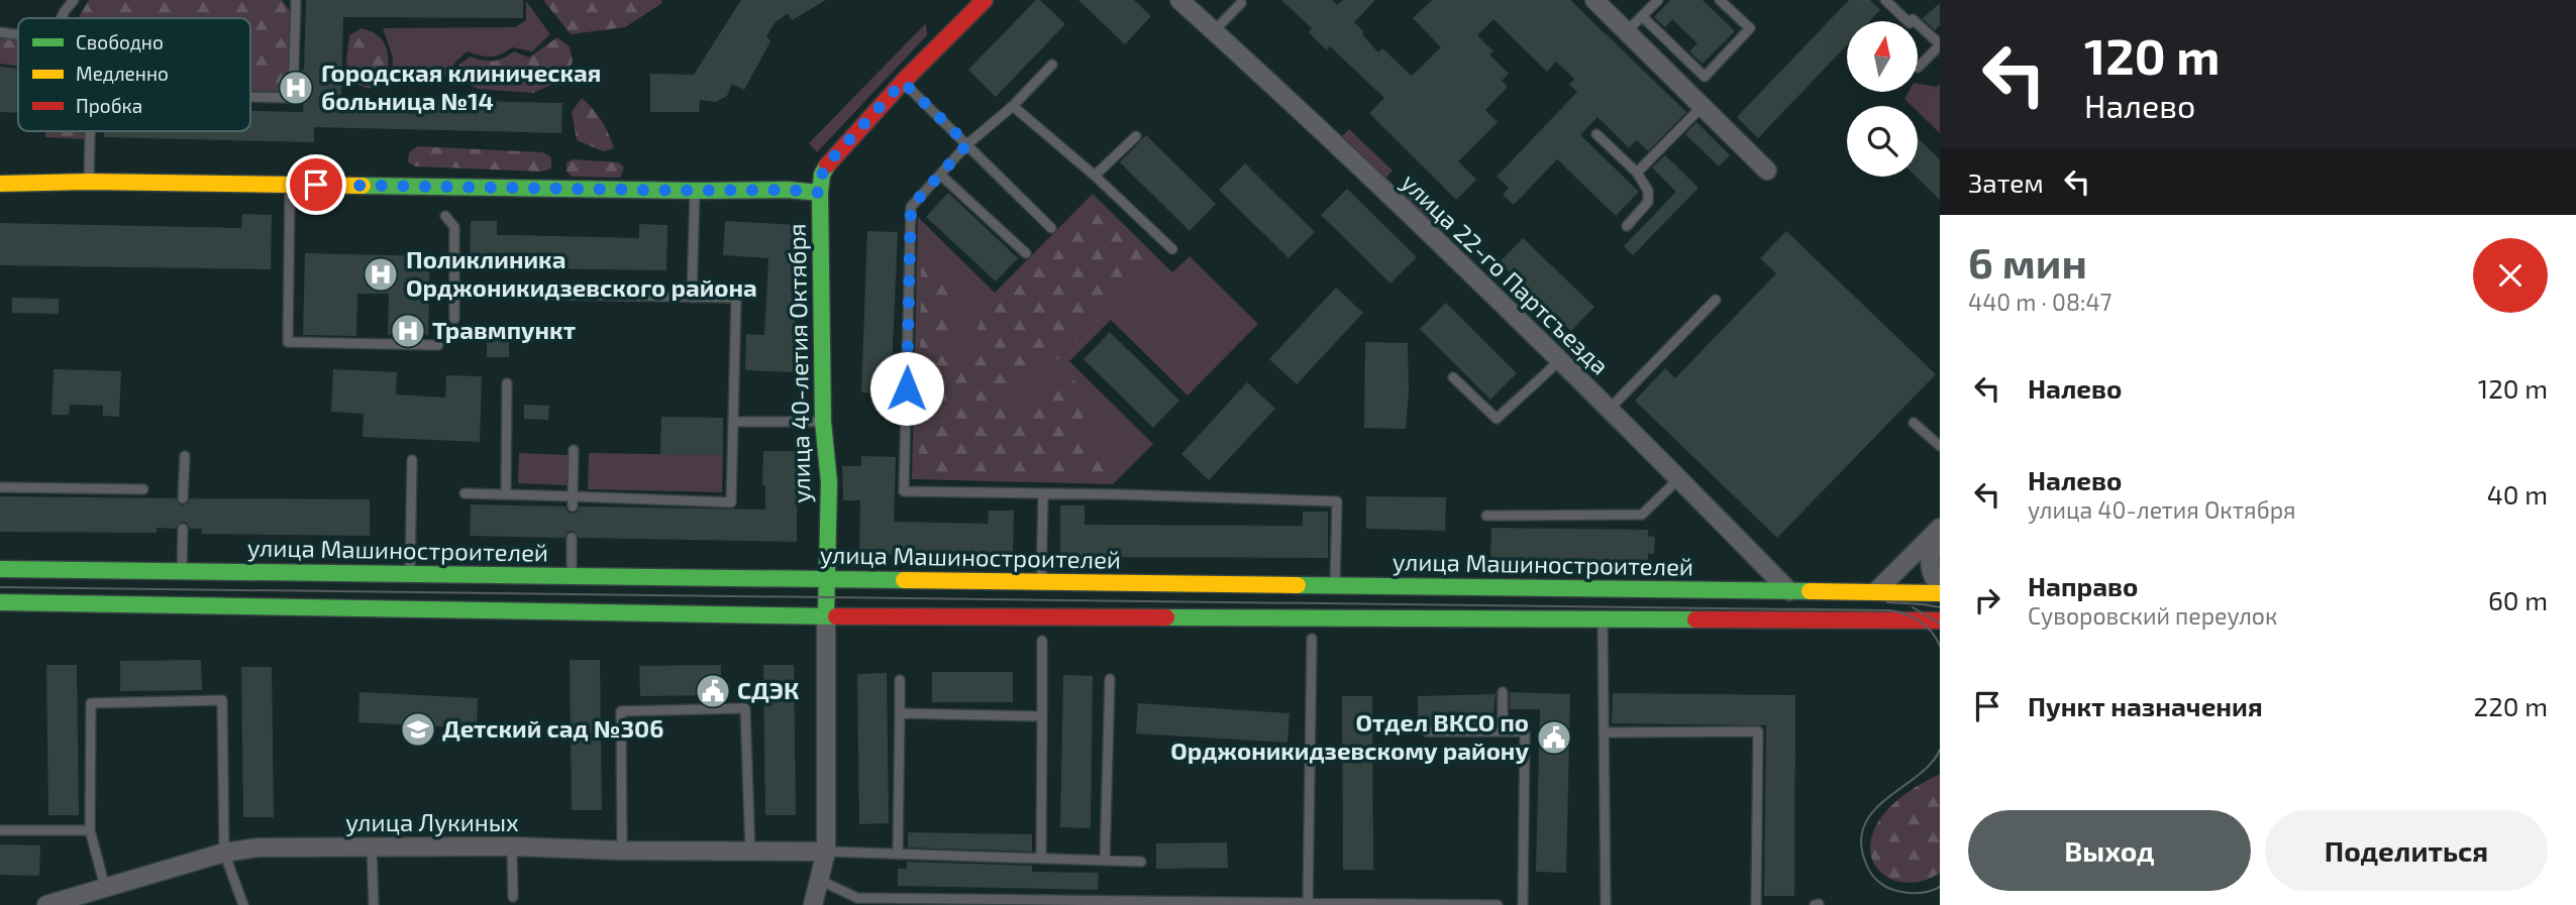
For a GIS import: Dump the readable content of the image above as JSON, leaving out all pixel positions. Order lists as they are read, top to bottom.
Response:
{
  "streets": {
    "main road": ["улица 40-летия Октября", "улица Машиностроителей"],
    "street": ["улица 22-го Партсъезда", "улица Лукиных"]
  },
  "crossings": [
    ["улица 22-го Партсъезда", "улица Машиностроителей"],
    ["улица 40-летия Октября", "улица Машиностроителей"]
  ],
  "places": {
    "hospital": ["Городская клиническая больница №14", "Поликлиника Орджоникидзевского района", "Травмпункт"],
    "public building": ["СДЭК", "Отдел ВКСО по Орджоникидзевскому району"],
    "school or university": ["Детский сад №306"]
  },
  "legend": ["Свободно", "Медленно", "Пробка"],
  "north": "top",
  "page": {
    "turn": ["120 m", "Налево"],
    "then": "Затем",
    "heading": ["6 мин", "440 m · 08:47"],
    "list": [
      {
        "name": "Налево",
        "value": "120 m"
      },
      {
        "name": "Налево",
        "note": "улица 40-летия Октября",
        "value": "40 m"
      },
      {
        "name": "Направо",
        "note": "Суворовский переулок",
        "value": "60 m"
      },
      {
        "name": "Пункт назначения",
        "value": "220 m"
      }
    ],
    "buttons": ["Выход", "Поделиться"]
  }
}
